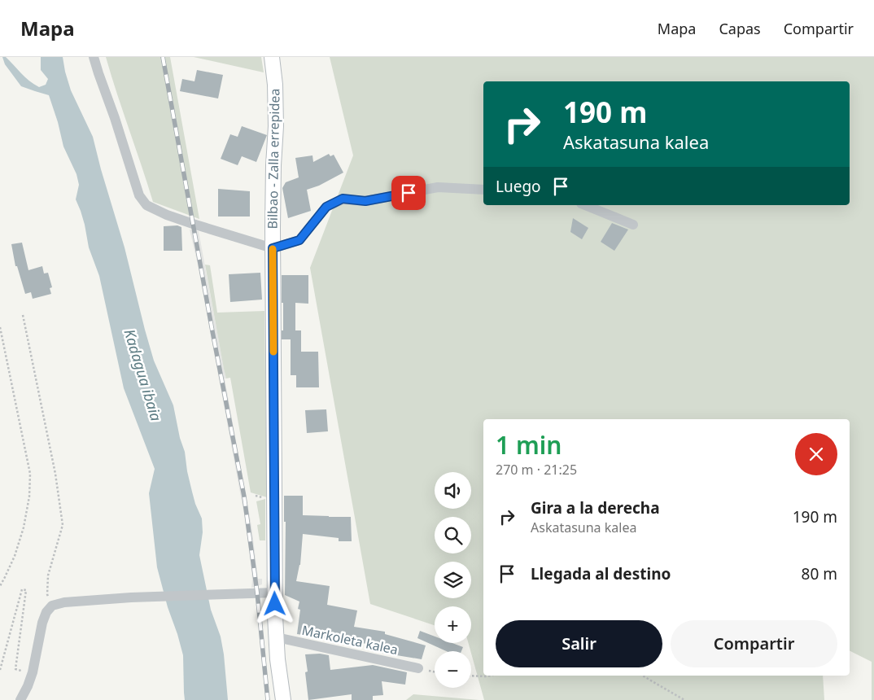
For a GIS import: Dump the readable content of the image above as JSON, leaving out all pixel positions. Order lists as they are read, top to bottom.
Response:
{
  "streets": {
    "street": ["Bilbao - Zalla errepidea", "Markoleta kalea"]
  },
  "crossings": [
    ["Bilbao - Zalla errepidea", "Markoleta kalea"]
  ],
  "water": ["Kadagua ibaia"],
  "page": {
    "header": "Mapa",
    "nav": ["Mapa", "Capas", "Compartir"],
    "turn": ["190 m", "Askatasuna kalea"],
    "then": "Luego",
    "heading": ["1 min", "270 m · 21:25"],
    "map_buttons": ["+", "−"],
    "list": [
      {
        "name": "Gira a la derecha",
        "note": "Askatasuna kalea",
        "value": "190 m"
      },
      {
        "name": "Llegada al destino",
        "value": "80 m"
      }
    ],
    "buttons": ["Salir", "Compartir"]
  }
}
